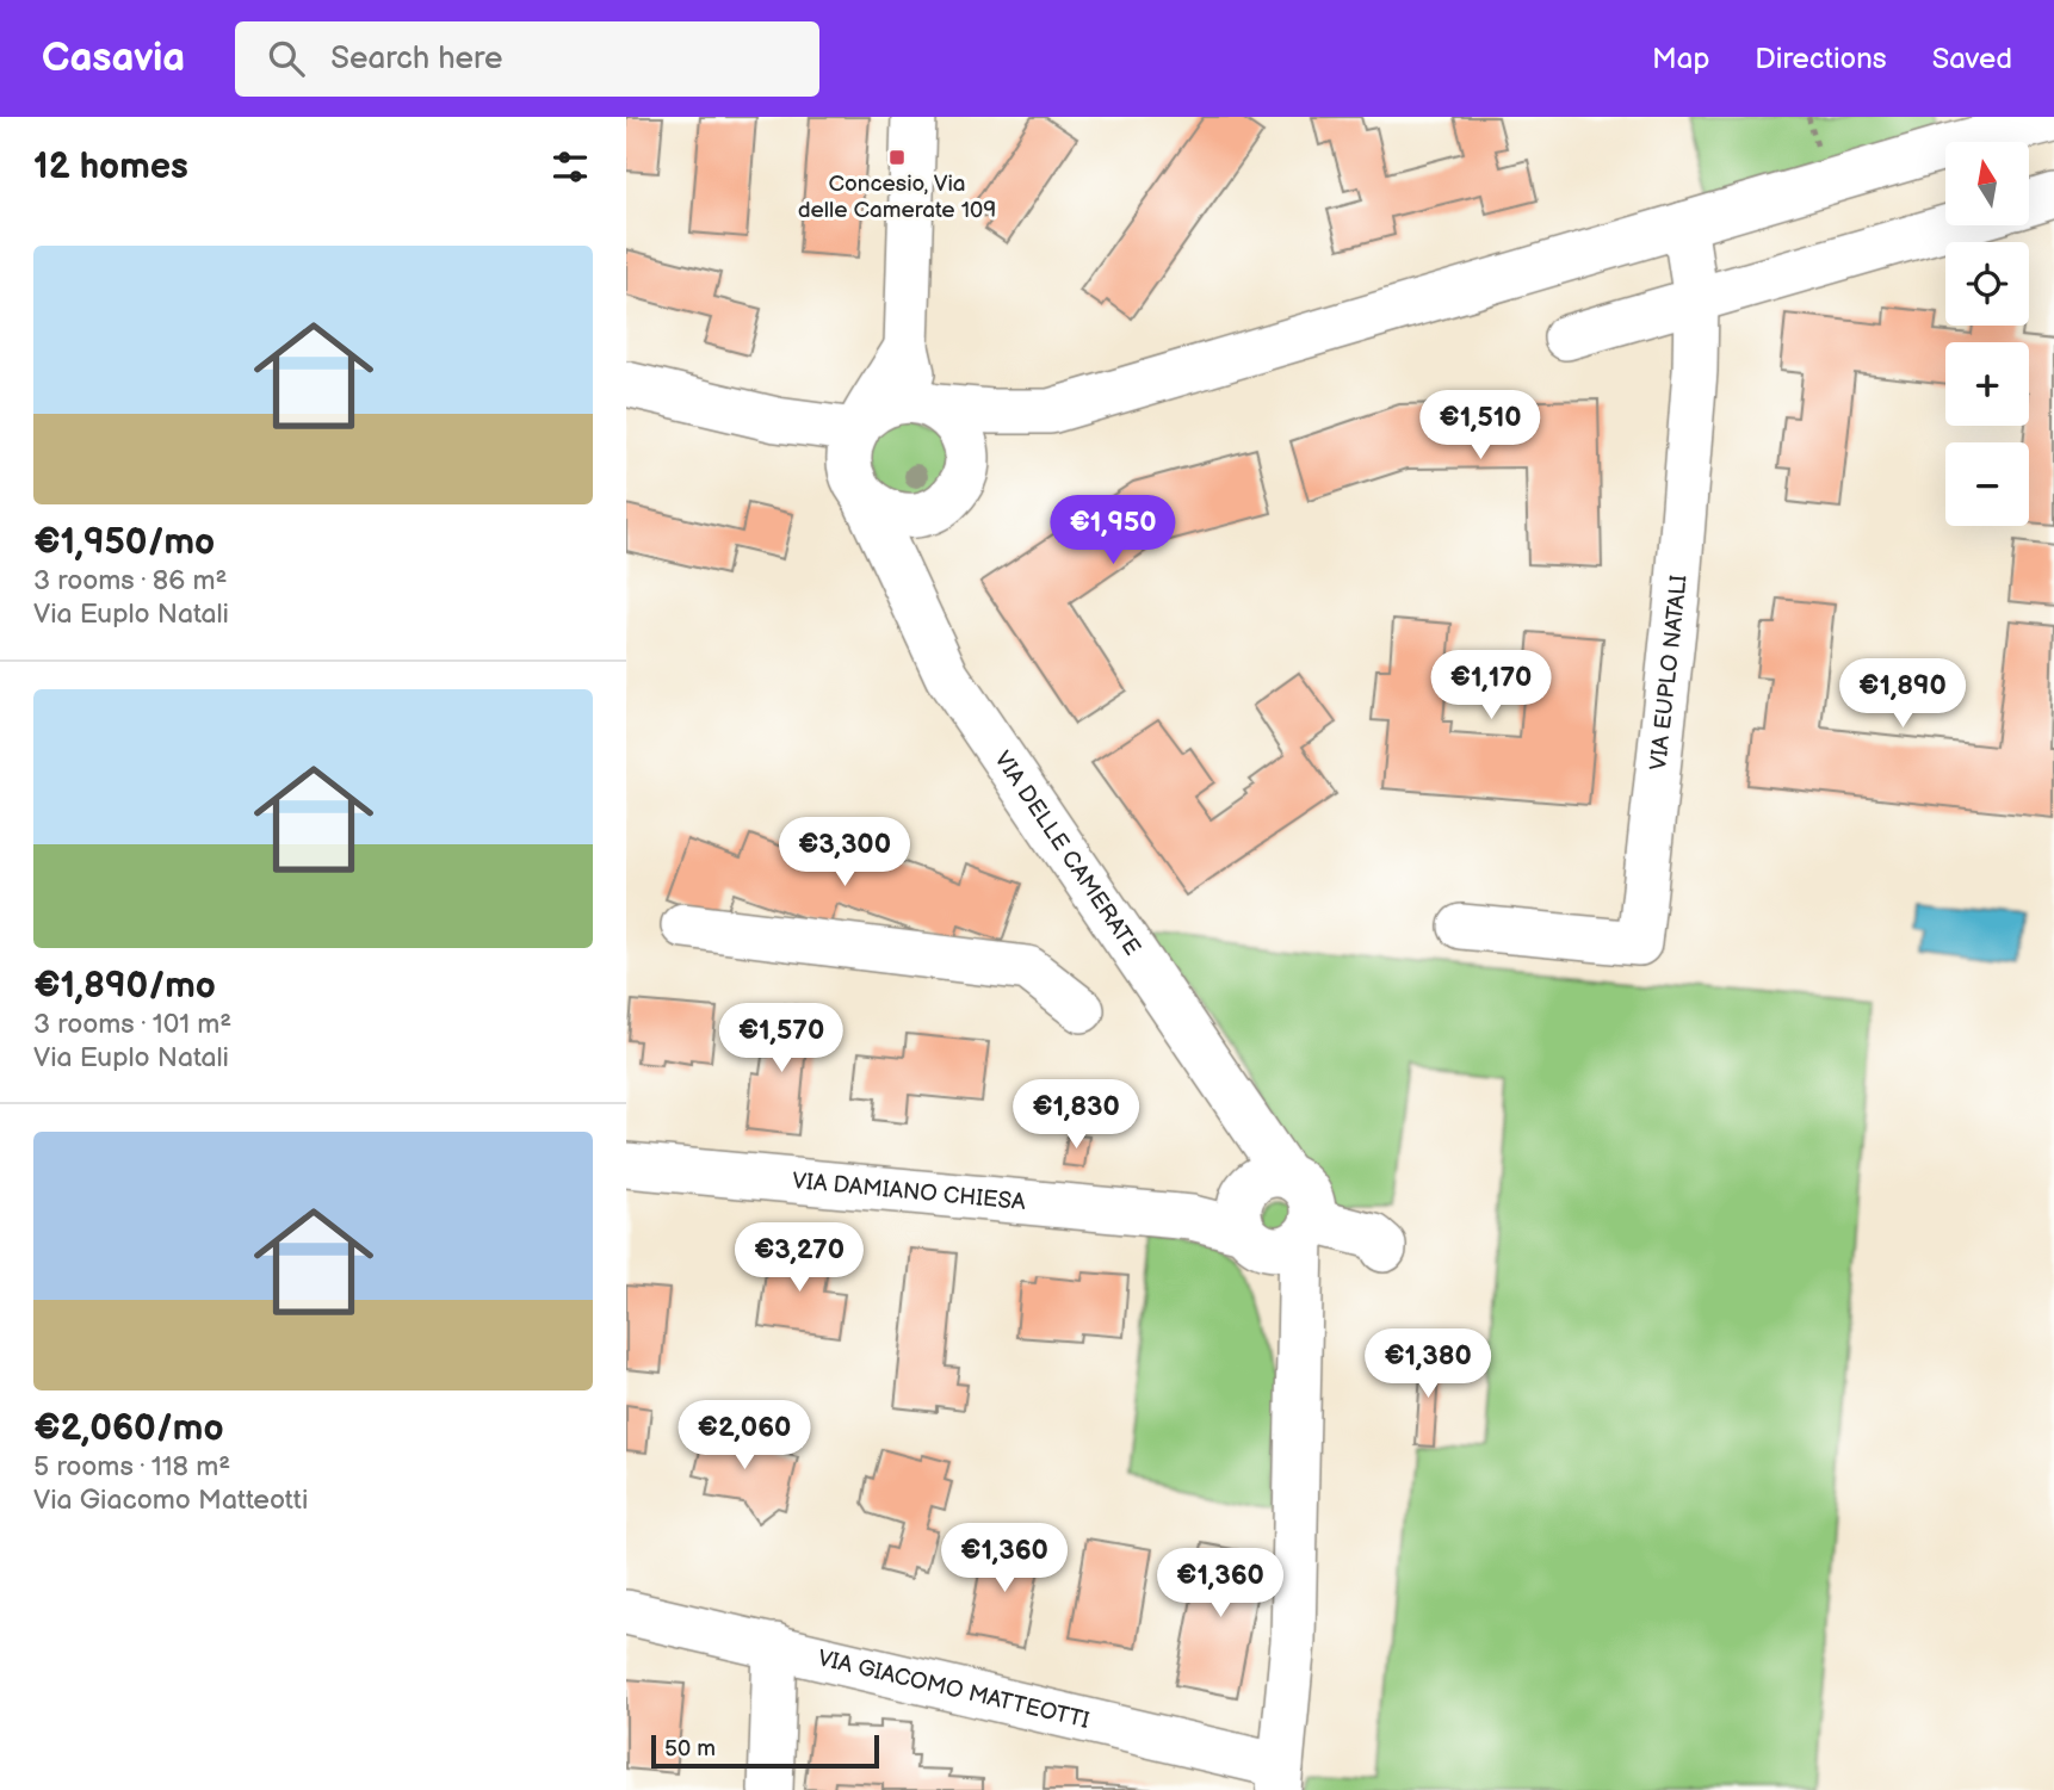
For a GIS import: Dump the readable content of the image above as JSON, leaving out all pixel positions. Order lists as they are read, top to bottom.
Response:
{
  "streets": {
    "street": [
      "VIA EUPLO NATALI",
      "VIA DELLE CAMERATE",
      "VIA DAMIANO CHIESA",
      "VIA GIACOMO MATTEOTTI"
    ]
  },
  "crossings": [
    ["VIA DELLE CAMERATE", "VIA DAMIANO CHIESA"],
    ["VIA DELLE CAMERATE", "VIA GIACOMO MATTEOTTI"]
  ],
  "places": {
    "transit": ["Concesio, Via delle Camerate 109"]
  },
  "scale_bar": "50 m",
  "north": "top",
  "page": {
    "header": "Casavia",
    "search": "Search here",
    "nav": ["Map", "Directions", "Saved"],
    "heading": "12 homes",
    "map_buttons": ["+", "−"],
    "list": [
      {
        "name": "€1,950/mo",
        "note": "3 rooms · 86 m² · Via Euplo Natali"
      },
      {
        "name": "€1,890/mo",
        "note": "3 rooms · 101 m² · Via Euplo Natali"
      },
      {
        "name": "€2,060/mo",
        "note": "5 rooms · 118 m² · Via Giacomo Matteotti"
      }
    ],
    "price": [
      "€1,510",
      "€1,950",
      "€1,170",
      "€1,890",
      "€3,300",
      "€1,570",
      "€1,830",
      "€3,270",
      "€1,380",
      "€2,060",
      "€1,360",
      "€1,360"
    ],
    "scale": "50 m"
  }
}
